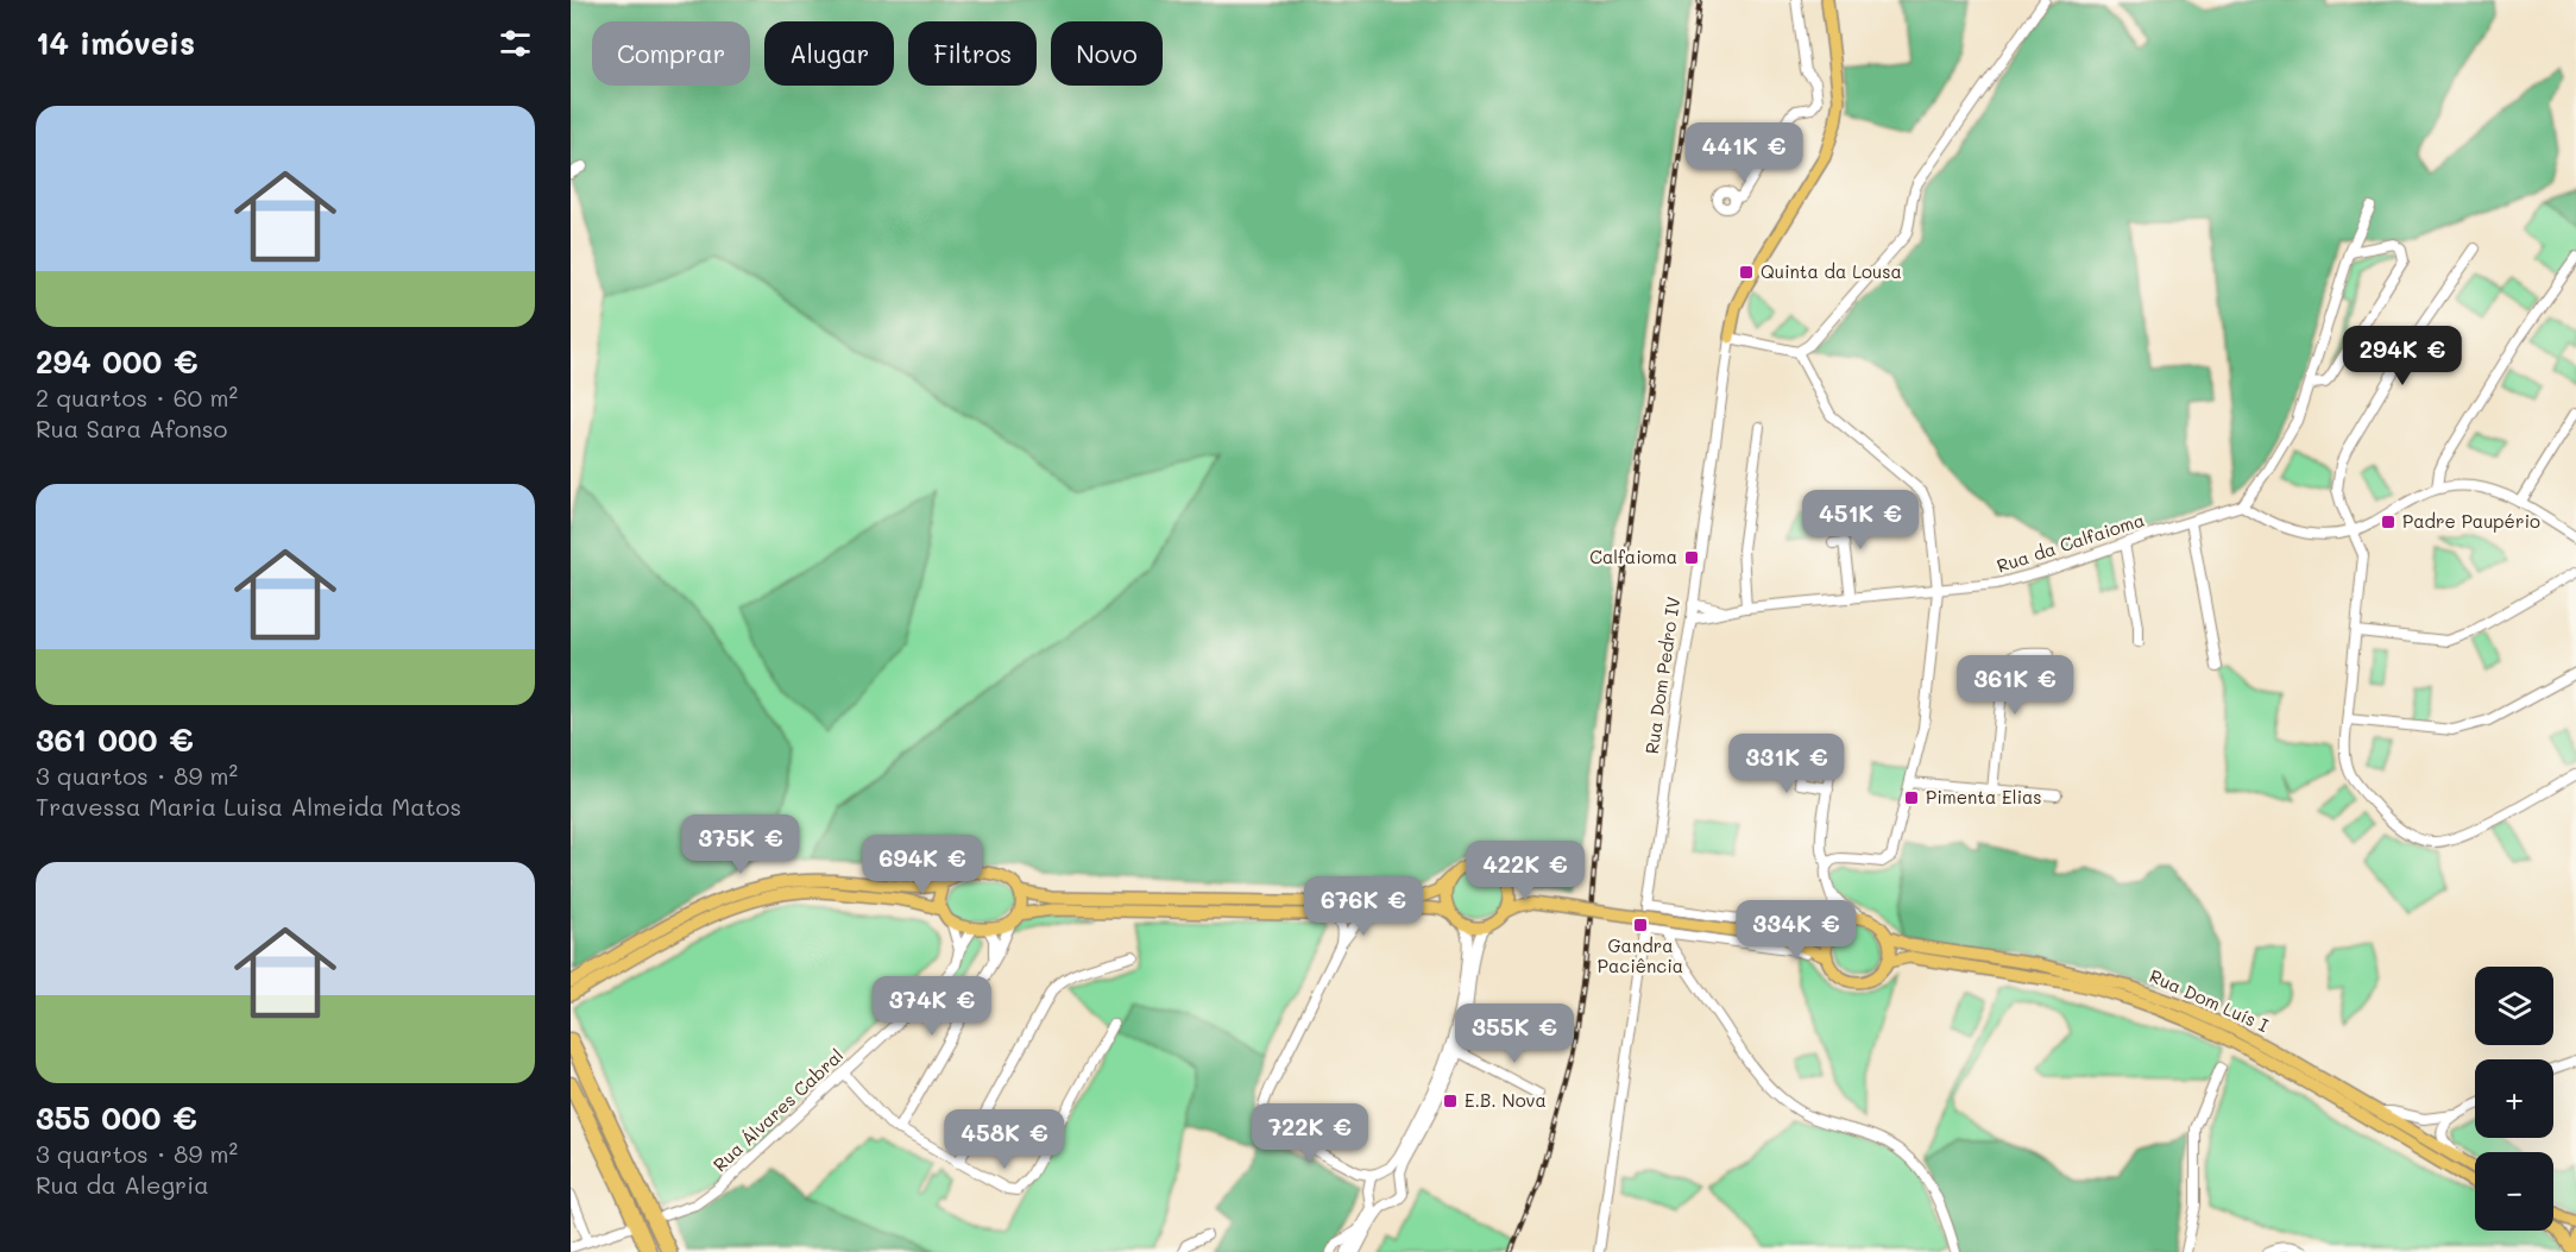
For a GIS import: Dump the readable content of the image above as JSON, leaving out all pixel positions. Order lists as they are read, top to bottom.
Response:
{
  "streets": {
    "main road": ["Rua Dom Pedro IV", "Rua Dom Luís I"],
    "street": ["Rua da Calfaioma", "Rua Álvares Cabral"]
  },
  "crossings": [
    ["Rua da Calfaioma", "Rua Dom Pedro IV"]
  ],
  "places": {
    "transit": [
      "Quinta da Lousa",
      "Padre Paupério",
      "Calfaioma",
      "Pimenta Elias",
      "Gandra Paciência",
      "E.B. Nova"
    ]
  },
  "page": {
    "heading": "14 imóveis",
    "chip": [
      "Comprar",
      "Alugar",
      "Filtros",
      "Novo"
    ],
    "list": [
      {
        "name": "294 000 €",
        "note": "2 quartos · 60 m² · Rua Sara Afonso"
      },
      {
        "name": "361 000 €",
        "note": "3 quartos · 89 m² · Travessa Maria Luisa Almeida Matos"
      },
      {
        "name": "355 000 €",
        "note": "3 quartos · 89 m² · Rua da Alegria"
      }
    ],
    "price": [
      "441K €",
      "294K €",
      "451K €",
      "361K €",
      "331K €",
      "375K €",
      "694K €",
      "422K €",
      "676K €",
      "334K €",
      "374K €",
      "355K €",
      "722K €",
      "458K €"
    ],
    "map_buttons": ["+", "−"]
  }
}
